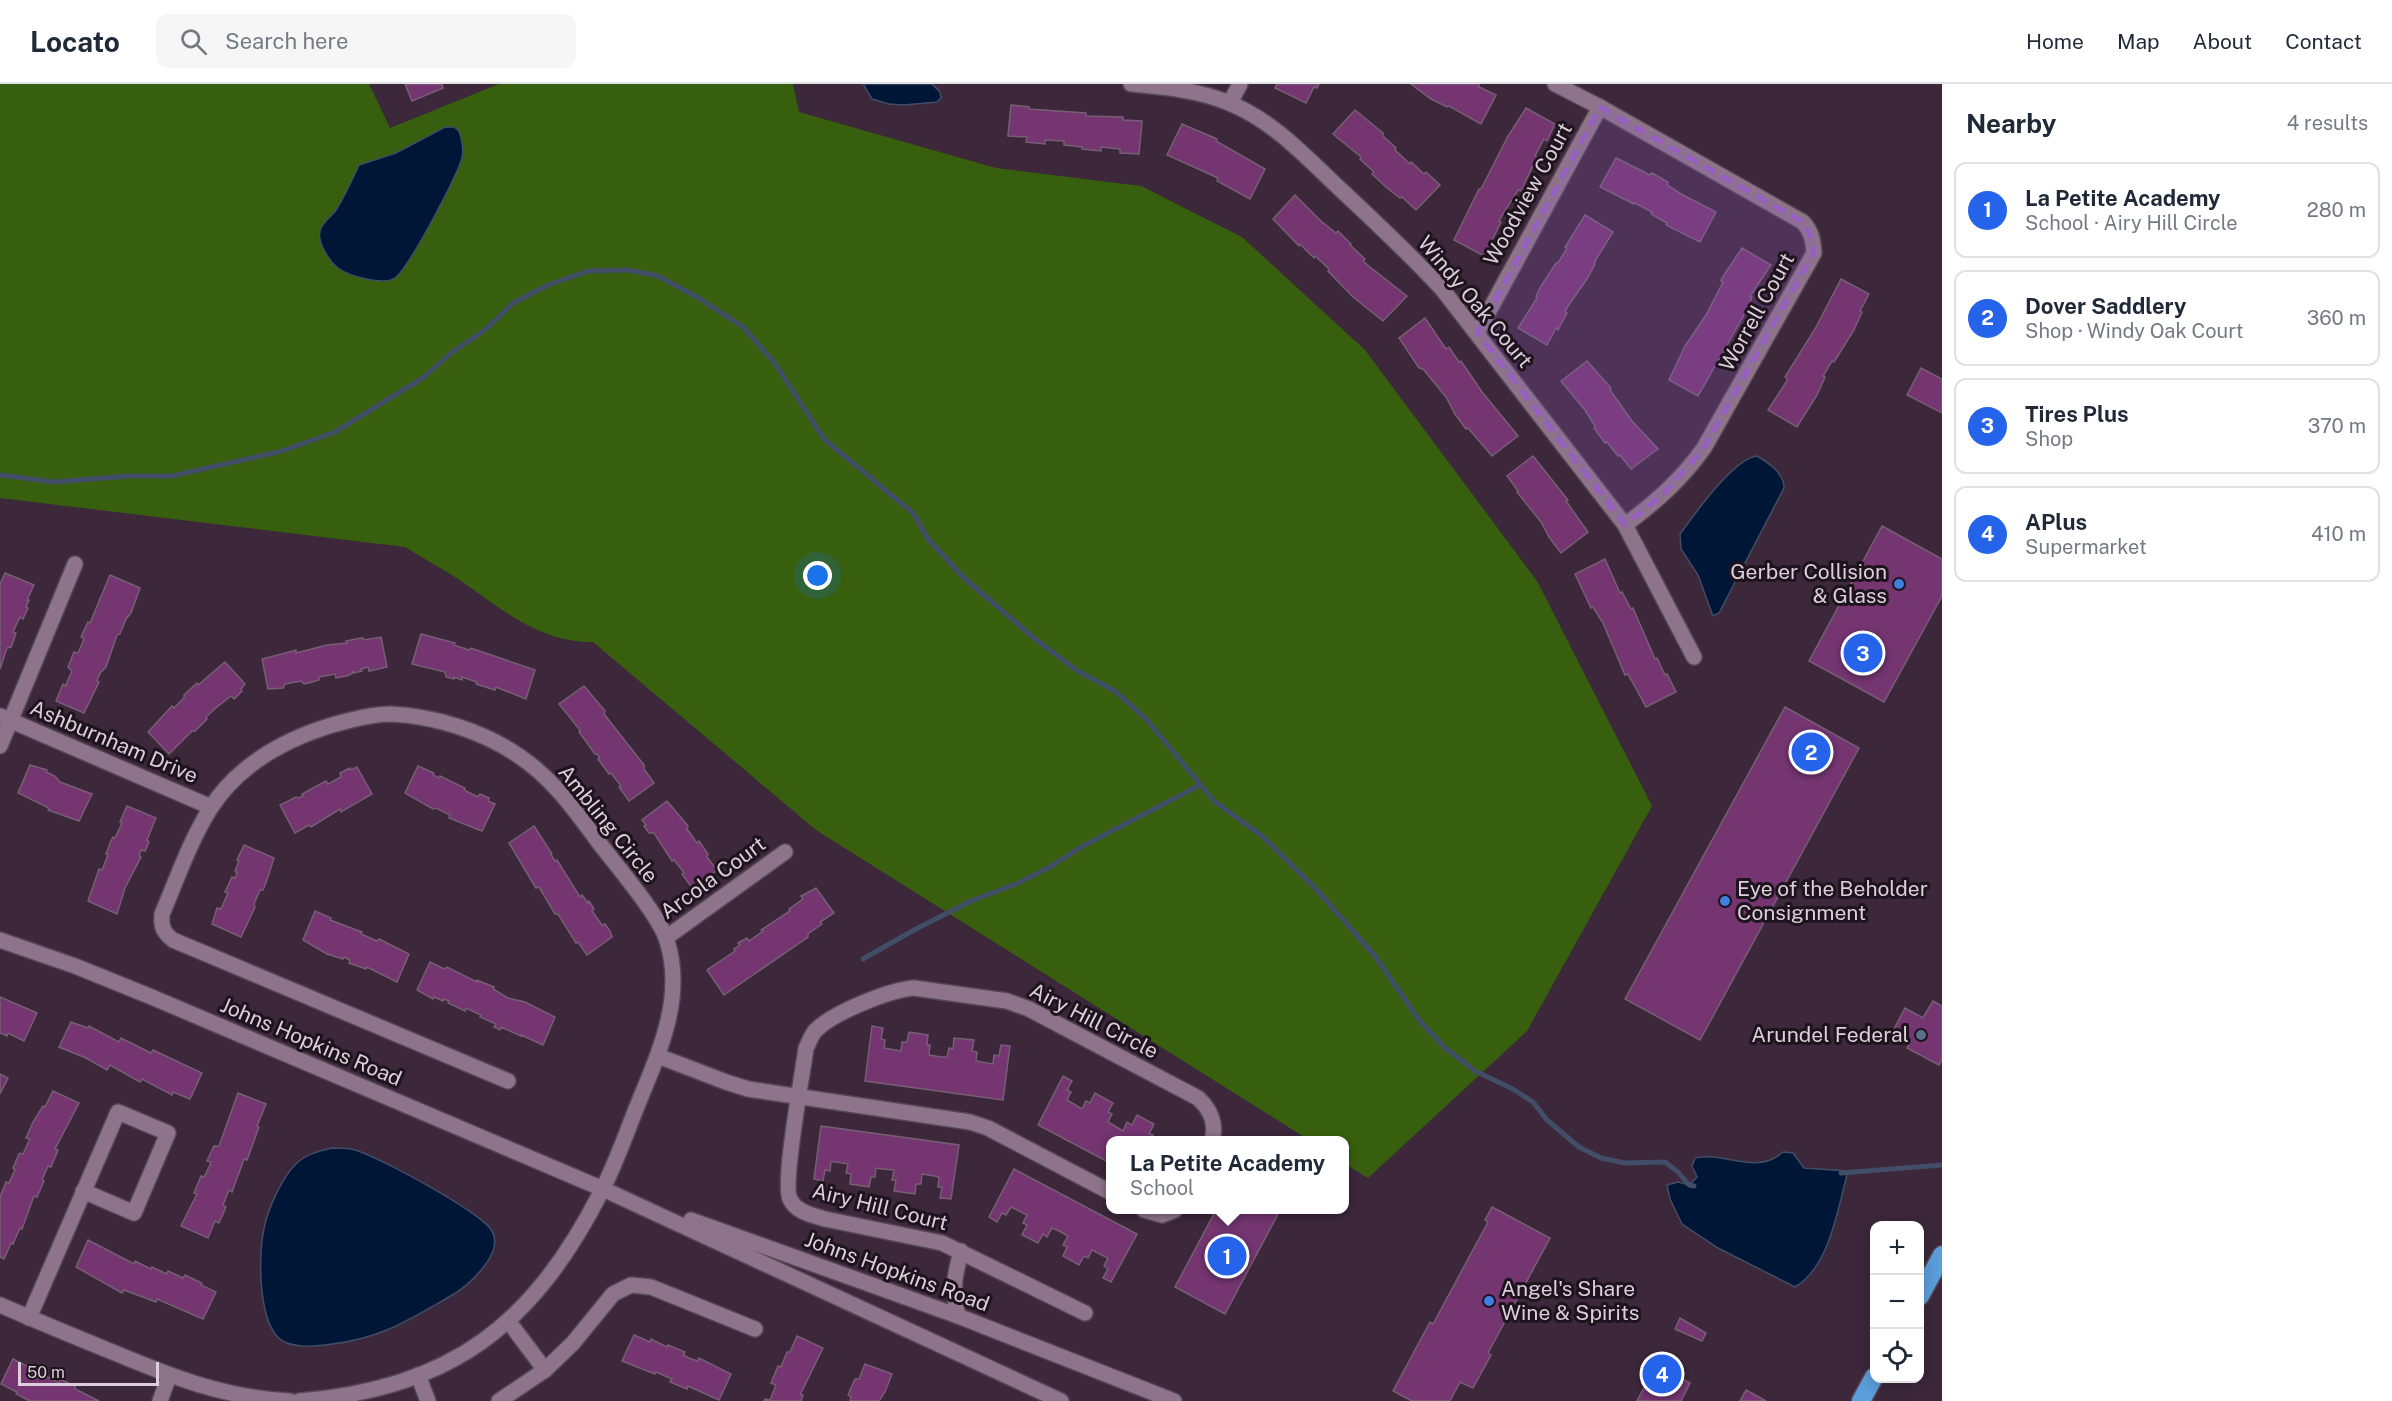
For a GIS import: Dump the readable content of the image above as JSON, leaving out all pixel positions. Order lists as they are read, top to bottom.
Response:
{
  "streets": {
    "street": [
      "Woodview Court",
      "Windy Oak Court",
      "Worrell Court",
      "Ashburnham Drive",
      "Ambling Circle",
      "Arcola Court",
      "Airy Hill Circle",
      "Johns Hopkins Road",
      "Airy Hill Court"
    ]
  },
  "crossings": [
    ["Woodview Court", "Windy Oak Court"],
    ["Woodview Court", "Worrell Court"],
    ["Windy Oak Court", "Worrell Court"],
    ["Ashburnham Drive", "Ambling Circle"],
    ["Ambling Circle", "Arcola Court"],
    ["Ambling Circle", "Johns Hopkins Road"],
    ["Airy Hill Circle", "Airy Hill Court"],
    ["Johns Hopkins Road", "Airy Hill Court"]
  ],
  "places": [
    "Gerber Collision & Glass",
    "Eye of the Beholder Consignment",
    "Arundel Federal",
    "Angel's Share Wine & Spirits"
  ],
  "scale_bar": "50 m",
  "page": {
    "header": "Locato",
    "search": "Search here",
    "nav": [
      "Home",
      "Map",
      "About",
      "Contact"
    ],
    "heading": ["Nearby", "4 results"],
    "list": [
      {
        "mark": "1",
        "name": "La Petite Academy",
        "note": "School · Airy Hill Circle",
        "value": "280 m"
      },
      {
        "mark": "2",
        "name": "Dover Saddlery",
        "note": "Shop · Windy Oak Court",
        "value": "360 m"
      },
      {
        "mark": "3",
        "name": "Tires Plus",
        "note": "Shop",
        "value": "370 m"
      },
      {
        "mark": "4",
        "name": "APlus",
        "note": "Supermarket",
        "value": "410 m"
      }
    ],
    "pins": [
      "3",
      "2",
      "1",
      "4"
    ],
    "popup": ["La Petite Academy", "School"],
    "map_buttons": ["+", "−"],
    "scale": "50 m"
  }
}
